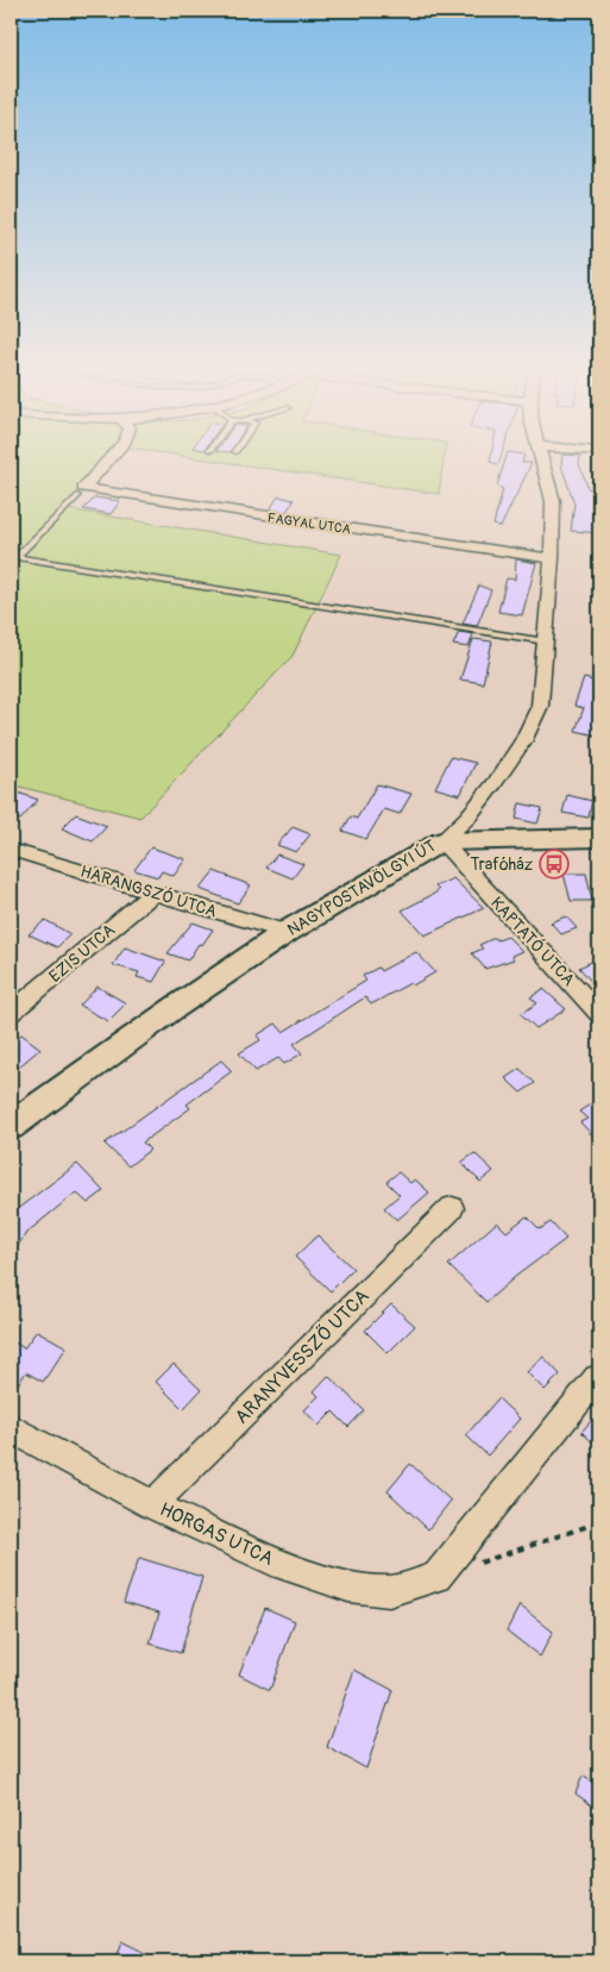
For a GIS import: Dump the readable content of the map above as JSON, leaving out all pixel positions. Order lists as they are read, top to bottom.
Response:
{
  "streets": {
    "street": [
      "FAGYAL UTCA",
      "NAGYPOSTAVÖLGYI ÚT",
      "HARANGSZÓ UTCA",
      "KAPTATÓ UTCA",
      "EZIS UTCA",
      "ARANYVESSZŐ UTCA",
      "HORGAS UTCA"
    ]
  },
  "crossings": [
    ["FAGYAL UTCA", "NAGYPOSTAVÖLGYI ÚT"],
    ["NAGYPOSTAVÖLGYI ÚT", "HARANGSZÓ UTCA"],
    ["NAGYPOSTAVÖLGYI ÚT", "KAPTATÓ UTCA"],
    ["HARANGSZÓ UTCA", "EZIS UTCA"],
    ["ARANYVESSZŐ UTCA", "HORGAS UTCA"]
  ],
  "places": {
    "bus stop": ["Trafóház"]
  }
}
